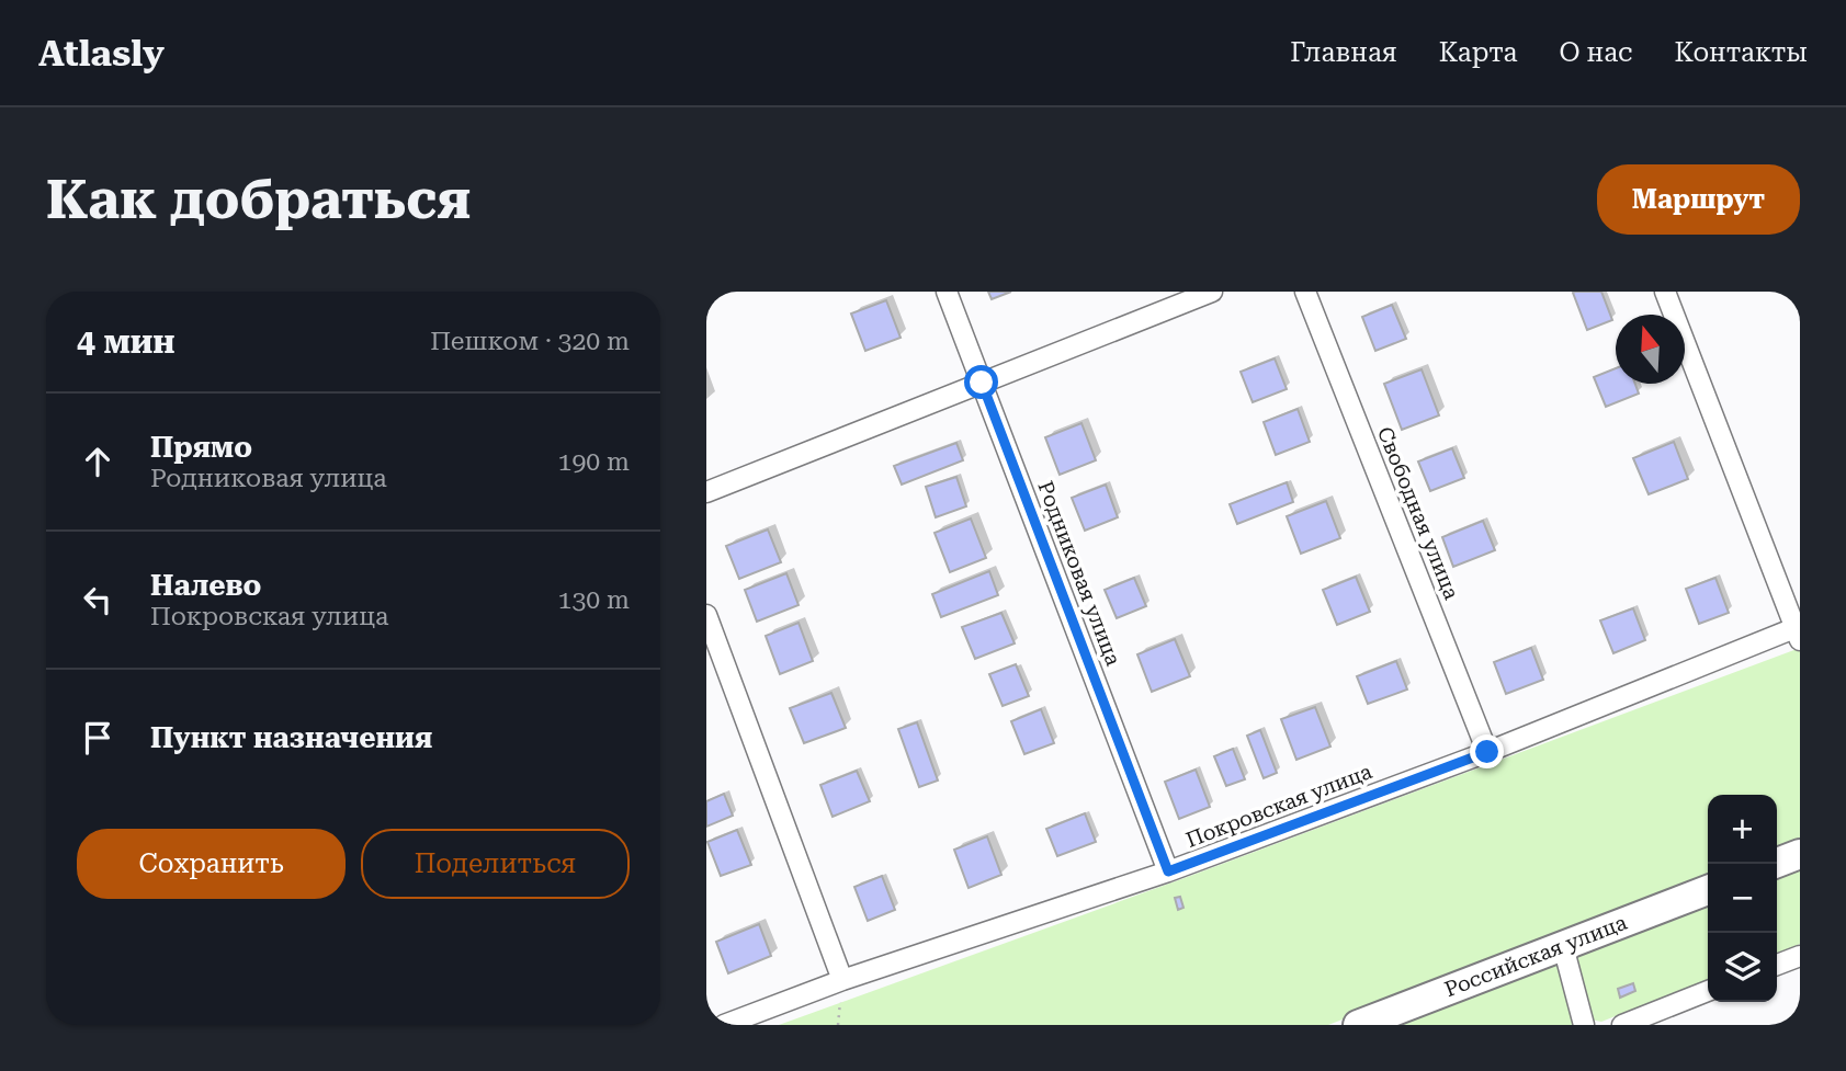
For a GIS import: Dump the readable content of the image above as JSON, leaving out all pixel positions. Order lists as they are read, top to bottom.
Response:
{
  "streets": {
    "main road": ["Российская улица"],
    "street": ["Свободная улица", "Родниковая улица", "Покровская улица"]
  },
  "crossings": [
    ["Свободная улица", "Покровская улица"],
    ["Родниковая улица", "Покровская улица"]
  ],
  "north": "top",
  "page": {
    "header": "Atlasly",
    "nav": [
      "Главная",
      "Карта",
      "О нас",
      "Контакты"
    ],
    "buttons": [
      "Маршрут",
      ["Сохранить", "Поделиться"]
    ],
    "title": "Как добраться",
    "heading": ["4 мин", "Пешком · 320 m"],
    "list": [
      ["Прямо", "Родниковая улица", "190 m"],
      ["Налево", "Покровская улица", "130 m"],
      "Пункт назначения"
    ],
    "map_buttons": ["+", "−"]
  }
}
